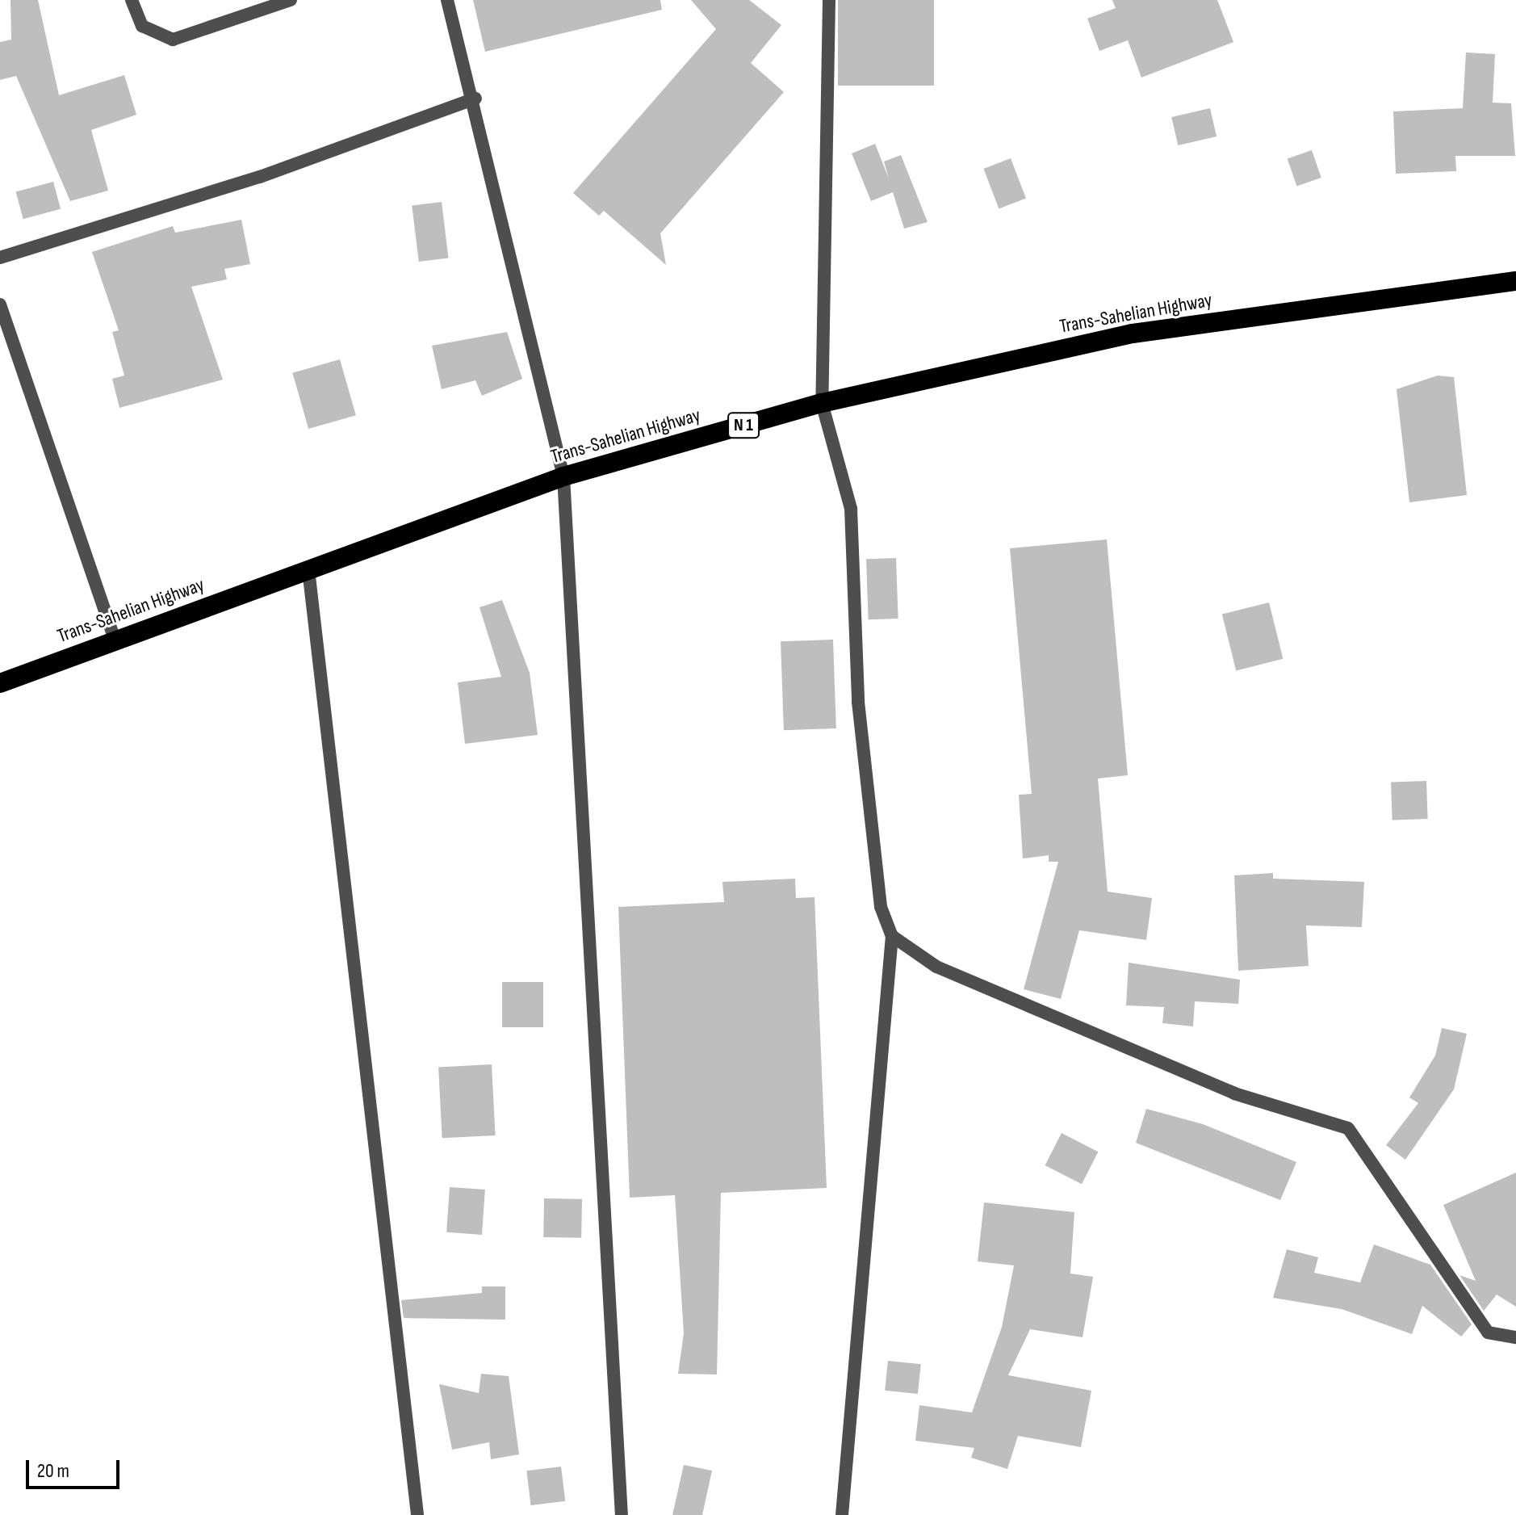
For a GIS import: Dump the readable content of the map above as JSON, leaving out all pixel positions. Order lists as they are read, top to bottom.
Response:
{
  "streets": {
    "highway": ["Trans-Sahelian Highway", "N 1"]
  },
  "scale_bar": "20 m"
}
